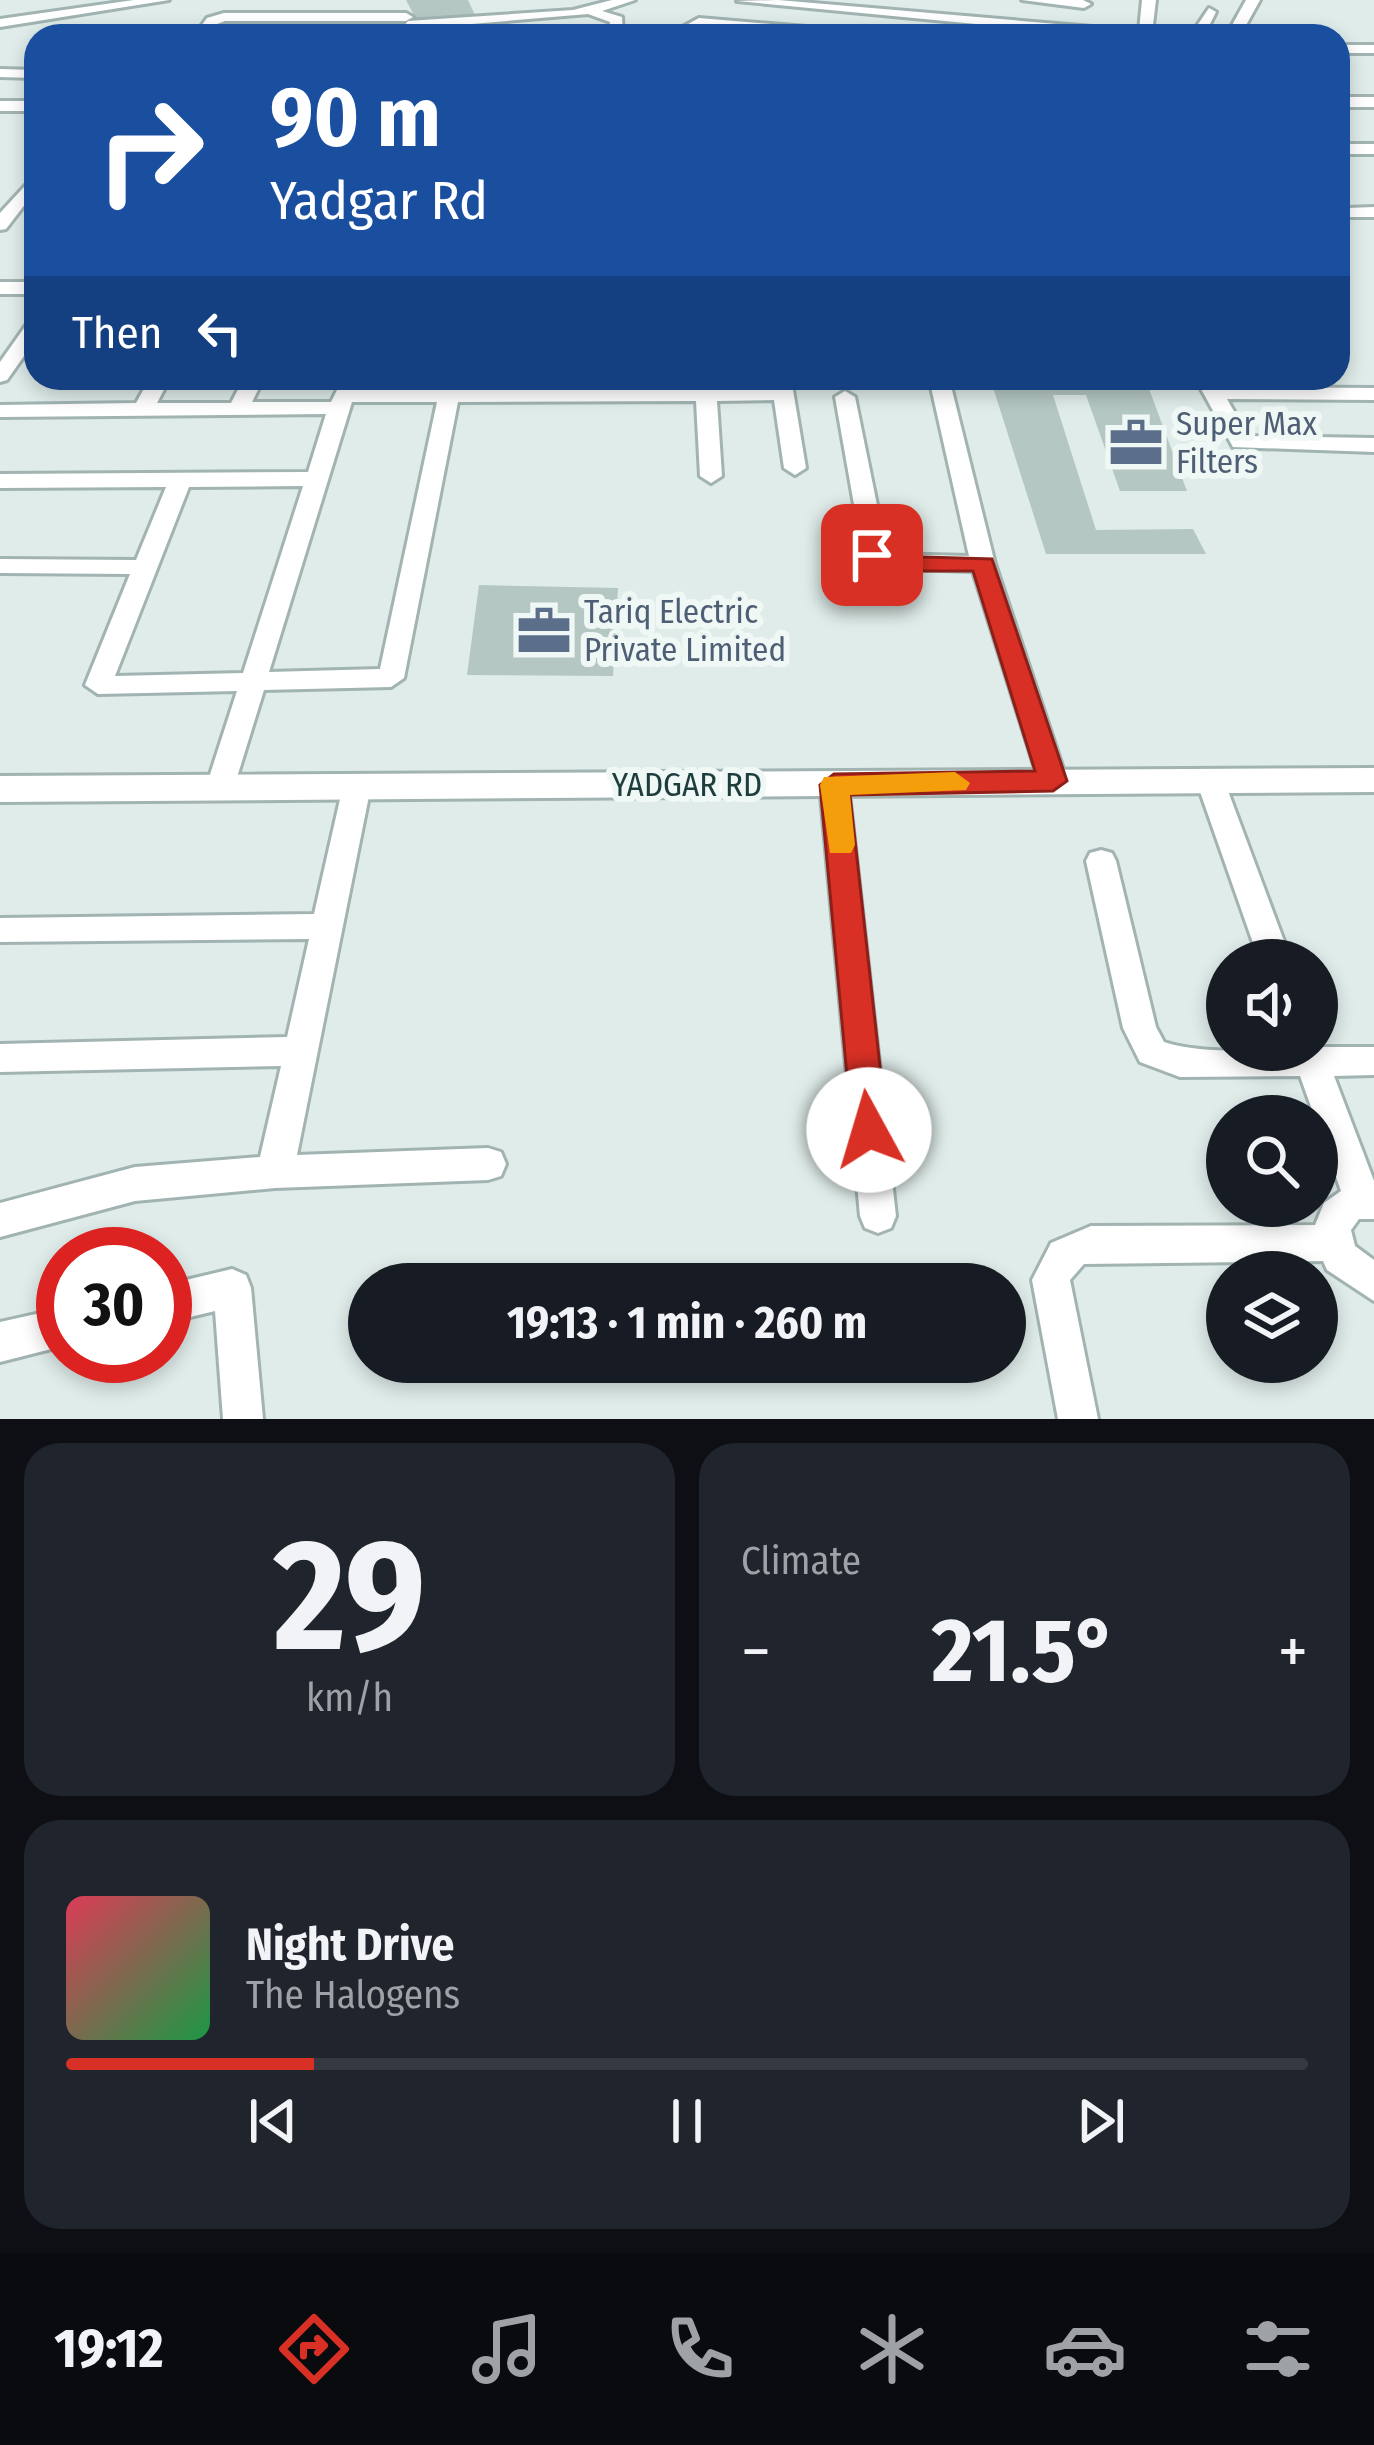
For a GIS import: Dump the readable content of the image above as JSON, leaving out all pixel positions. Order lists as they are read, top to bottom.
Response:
{
  "streets": {
    "street": ["YADGAR RD"]
  },
  "places": {
    "office": ["Super Max Filters", "Tariq Electric Private Limited"]
  },
  "page": {
    "turn": ["90 m", "Yadgar Rd"],
    "then": "Then",
    "limit": "30",
    "trip": "19:13 · 1 min · 260 m",
    "tile": [
      ["29", "km/h"],
      "Climate"
    ],
    "heat": ["−", "21.5°", "+"],
    "song": ["Night Drive", "The Halogens"],
    "tabs": "19:12"
  }
}
